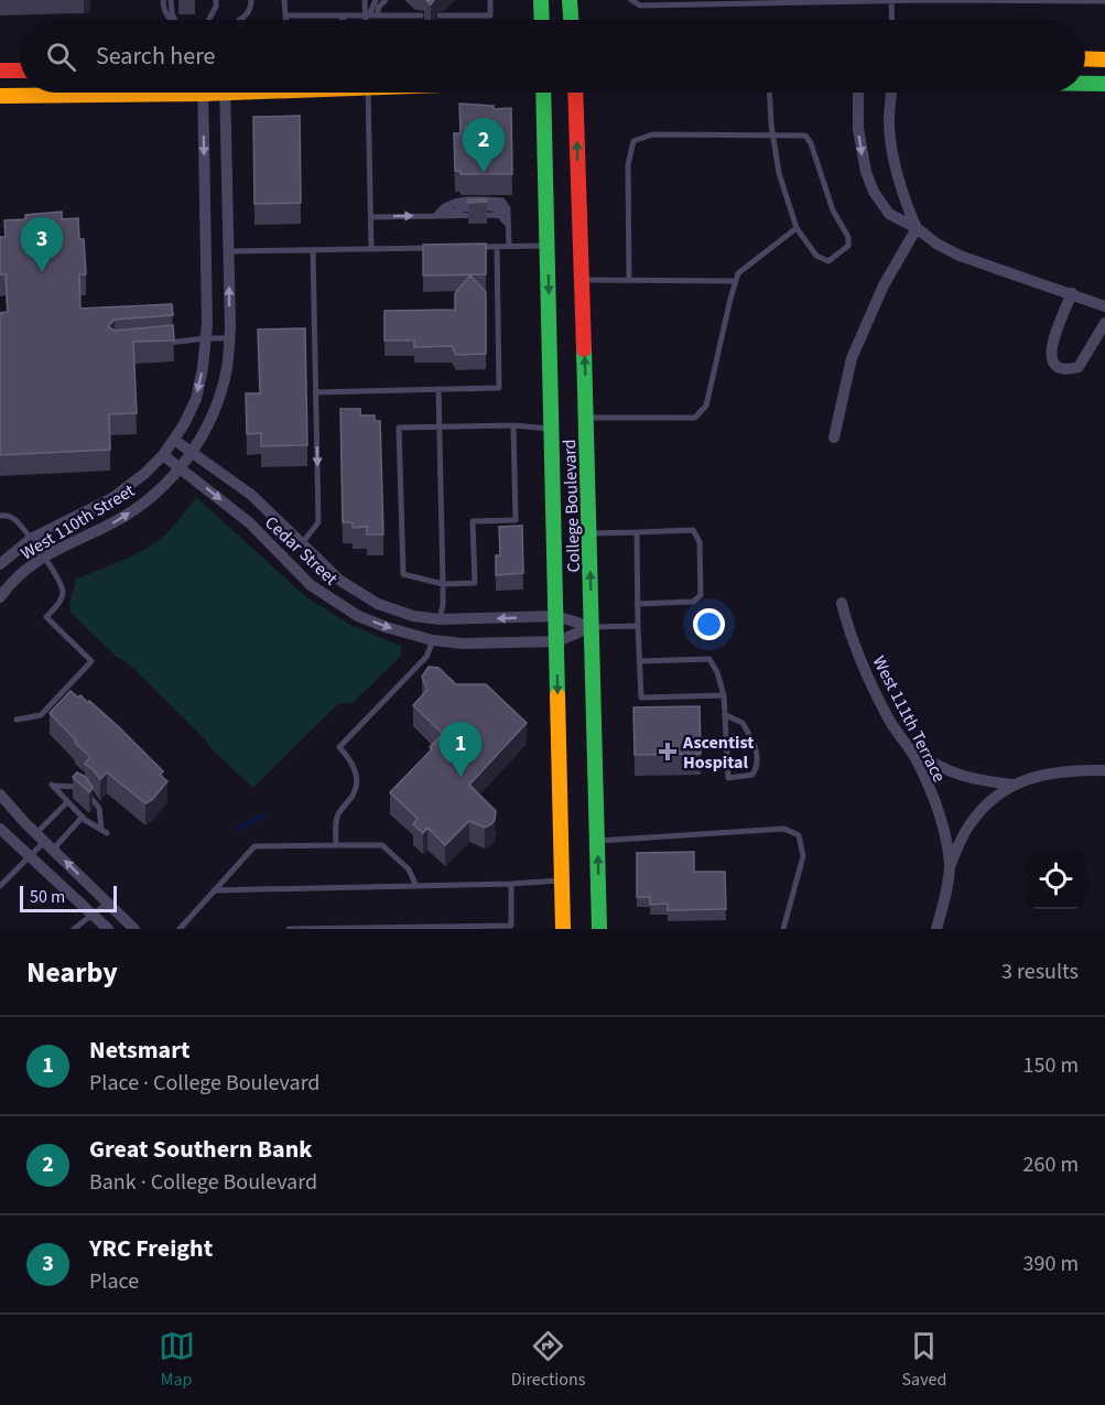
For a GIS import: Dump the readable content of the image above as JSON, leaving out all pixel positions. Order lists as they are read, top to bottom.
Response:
{
  "streets": {
    "main road": ["College Boulevard"],
    "street": ["West 110th Street", "Cedar Street", "West 111th Terrace"]
  },
  "crossings": [
    ["College Boulevard", "Cedar Street"],
    ["West 110th Street", "Cedar Street"]
  ],
  "places": {
    "health": ["Ascentist Hospital"]
  },
  "scale_bar": "50 m",
  "page": {
    "search": "Search here",
    "pins": ["2", "3", "1"],
    "scale": "50 m",
    "heading": ["Nearby", "3 results"],
    "list": [
      {
        "mark": "1",
        "name": "Netsmart",
        "note": "Place · College Boulevard",
        "value": "150 m"
      },
      {
        "mark": "2",
        "name": "Great Southern Bank",
        "note": "Bank · College Boulevard",
        "value": "260 m"
      },
      {
        "mark": "3",
        "name": "YRC Freight",
        "note": "Place",
        "value": "390 m"
      }
    ],
    "nav": ["Map", "Directions", "Saved"]
  }
}
